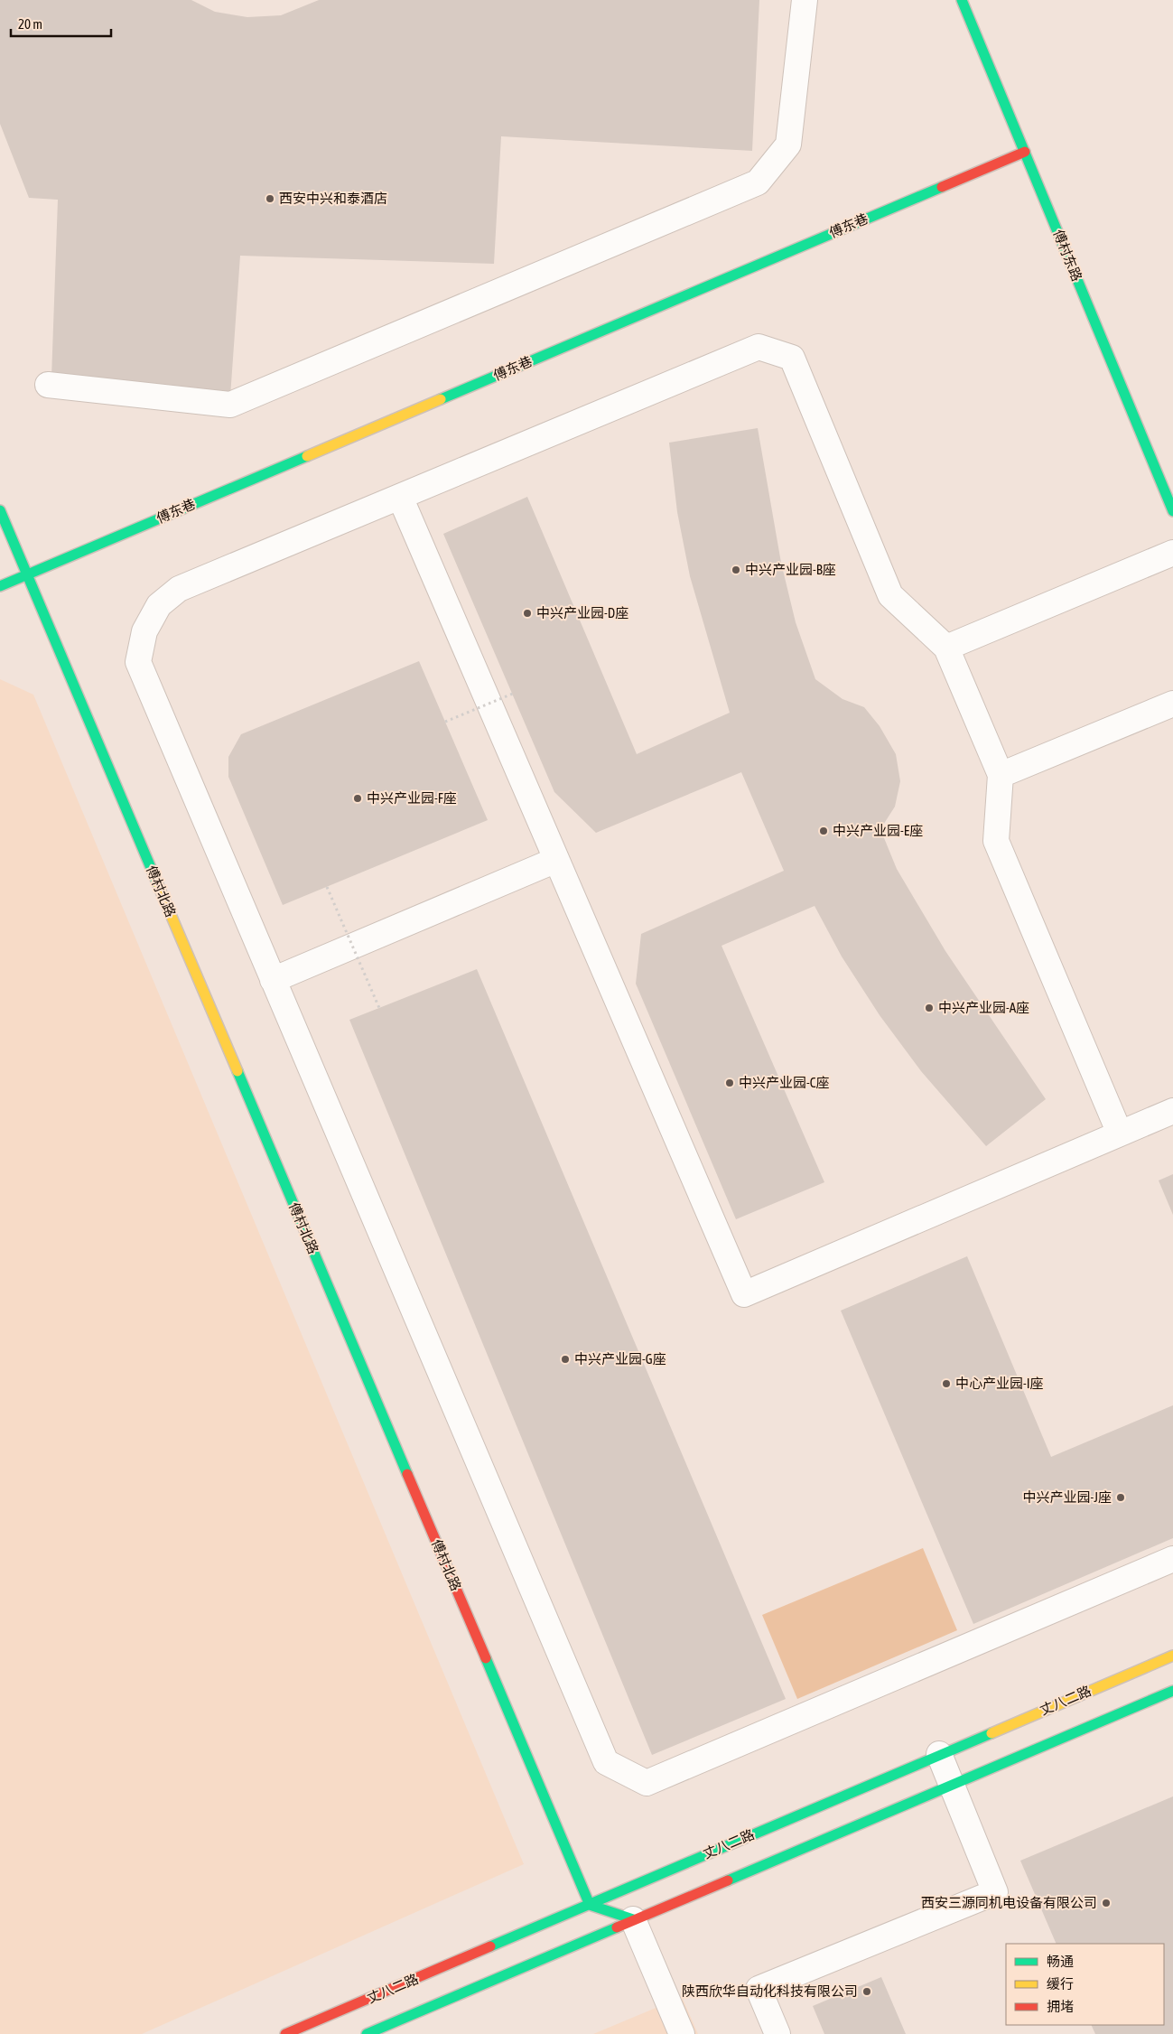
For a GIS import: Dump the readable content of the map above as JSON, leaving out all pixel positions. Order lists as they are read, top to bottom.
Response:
{
  "streets": {
    "street": [
      "傅东巷",
      "傅村东路",
      "傅村北路",
      "丈八二路"
    ]
  },
  "crossings": [
    ["傅东巷", "傅村东路"],
    ["傅东巷", "傅村北路"],
    ["傅村北路", "丈八二路"]
  ],
  "places": [
    "西安中兴和泰酒店",
    "中兴产业园-B座",
    "中兴产业园-D座",
    "中兴产业园-F座",
    "中兴产业园-E座",
    "中兴产业园-A座",
    "中兴产业园-C座",
    "中兴产业园-G座",
    "中心产业园-I座",
    "中兴产业园-J座",
    "西安三源同机电设备有限公司",
    "陕西欣华自动化科技有限公司"
  ],
  "legend": ["畅通", "缓行", "拥堵"],
  "scale_bar": "20 m"
}
